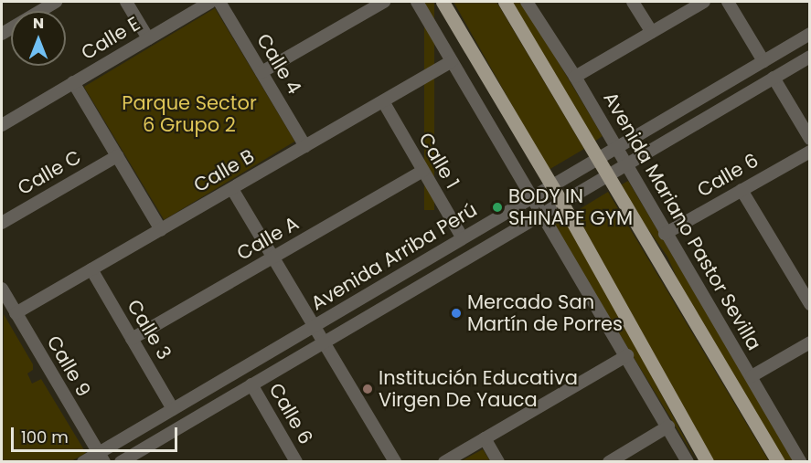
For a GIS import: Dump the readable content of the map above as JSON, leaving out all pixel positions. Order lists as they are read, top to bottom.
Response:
{
  "streets": {
    "main road": ["Avenida Mariano Pastor Sevilla"],
    "street": [
      "Calle E",
      "Calle 4",
      "Calle 1",
      "Calle B",
      "Calle C",
      "Calle 6",
      "Calle A",
      "Avenida Arriba Perú",
      "Calle 3",
      "Calle 9"
    ]
  },
  "crossings": [
    ["Calle 4", "Calle B"],
    ["Calle 1", "Calle B"],
    ["Calle 1", "Calle A"],
    ["Calle 1", "Avenida Arriba Perú"],
    ["Calle B", "Calle 3"],
    ["Calle B", "Calle 9"],
    ["Calle 6", "Avenida Mariano Pastor Sevilla"],
    ["Calle 6", "Avenida Arriba Perú"],
    ["Avenida Mariano Pastor Sevilla", "Avenida Arriba Perú"],
    ["Calle A", "Calle 3"],
    ["Avenida Arriba Perú", "Calle 3"],
    ["Avenida Arriba Perú", "Calle 9"]
  ],
  "parks": ["Parque Sector 6 Grupo 2"],
  "places": ["BODY IN SHINAPE GYM", "Mercado San Martín de Porres", "Institución Educativa Virgen De Yauca"],
  "scale_bar": "100 m",
  "north": "top"
}
